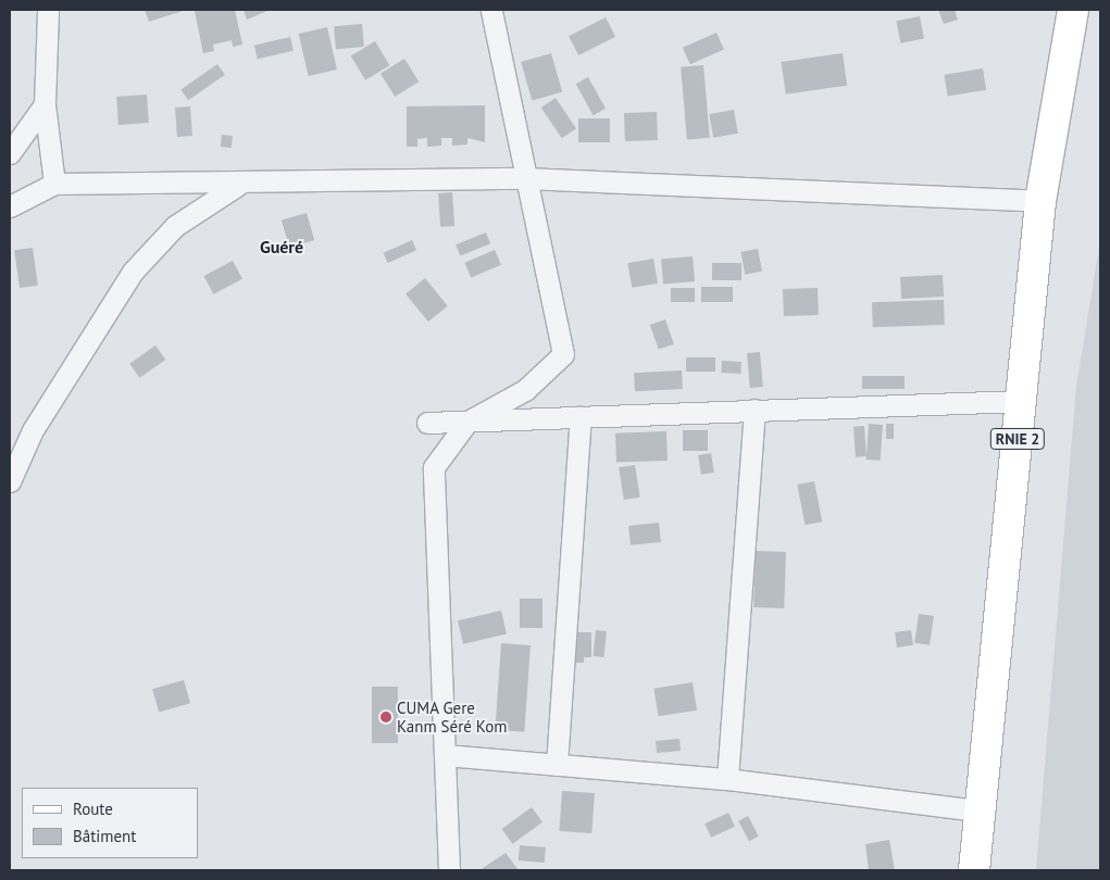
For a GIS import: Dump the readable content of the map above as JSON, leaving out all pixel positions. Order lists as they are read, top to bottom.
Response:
{
  "streets": {
    "main road": ["RNIE 2"]
  },
  "districts": ["Guéré"],
  "places": ["CUMA Gere Kanm Séré Kom"],
  "legend": ["Route", "Bâtiment"]
}
